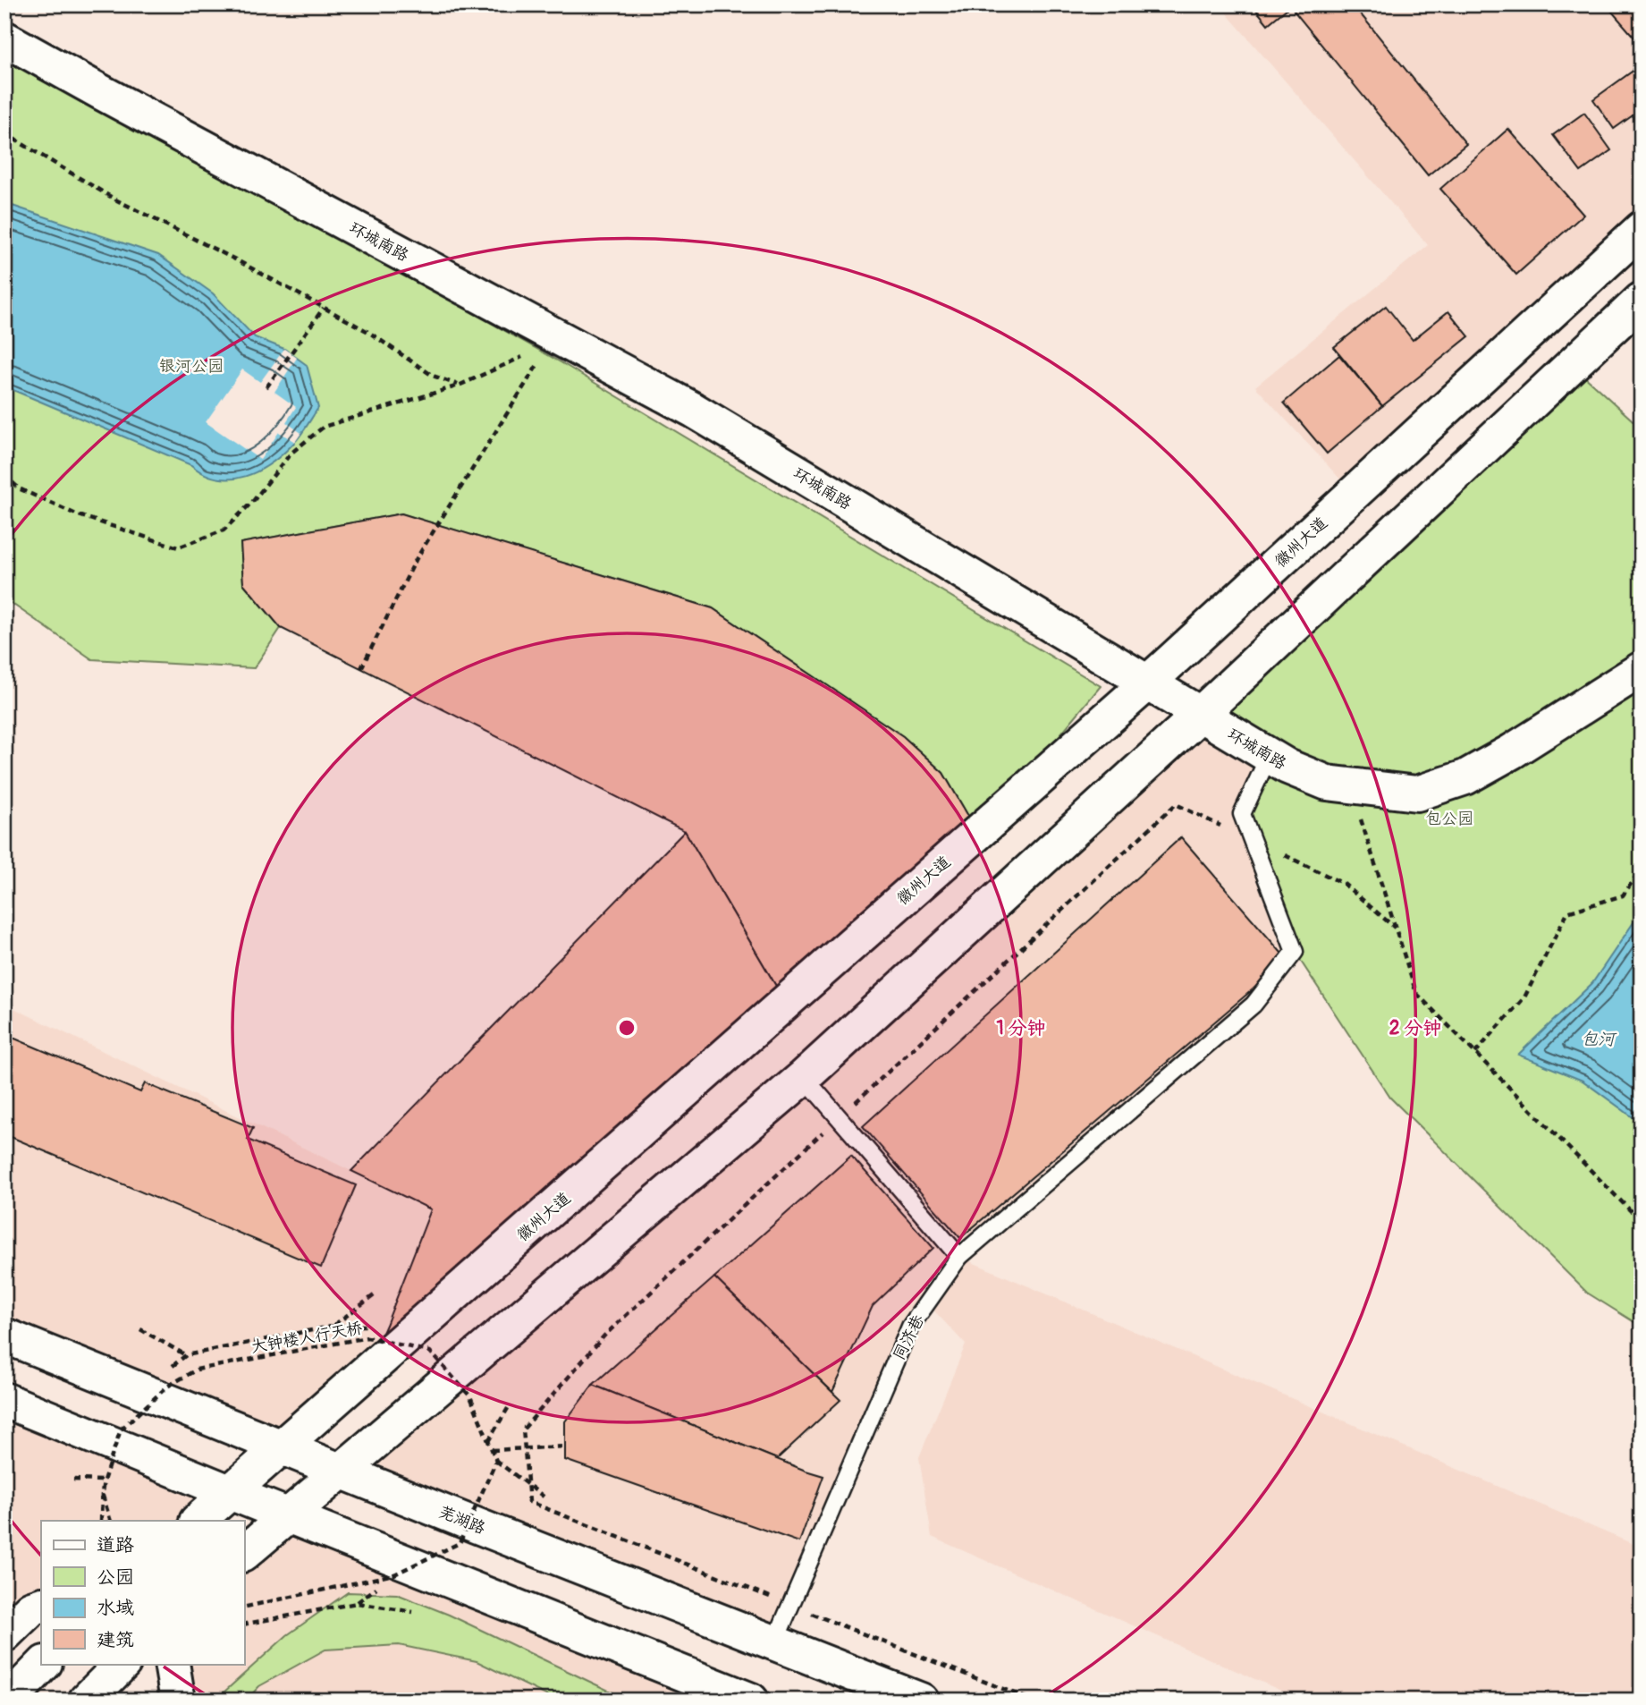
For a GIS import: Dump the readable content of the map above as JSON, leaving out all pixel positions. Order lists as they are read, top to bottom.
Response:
{
  "streets": {
    "main road": ["环城南路", "徽州大道", "芜湖路"],
    "lane": ["同济巷"],
    "path": ["大钟楼人行天桥"]
  },
  "crossings": [
    ["环城南路", "徽州大道"],
    ["徽州大道", "芜湖路"],
    ["同济巷", "芜湖路"]
  ],
  "water": ["包河"],
  "parks": ["银河公园", "包公园"],
  "legend": [
    "道路",
    "公园",
    "水域",
    "建筑"
  ],
  "rings": ["1 分钟", "2 分钟"]
}
